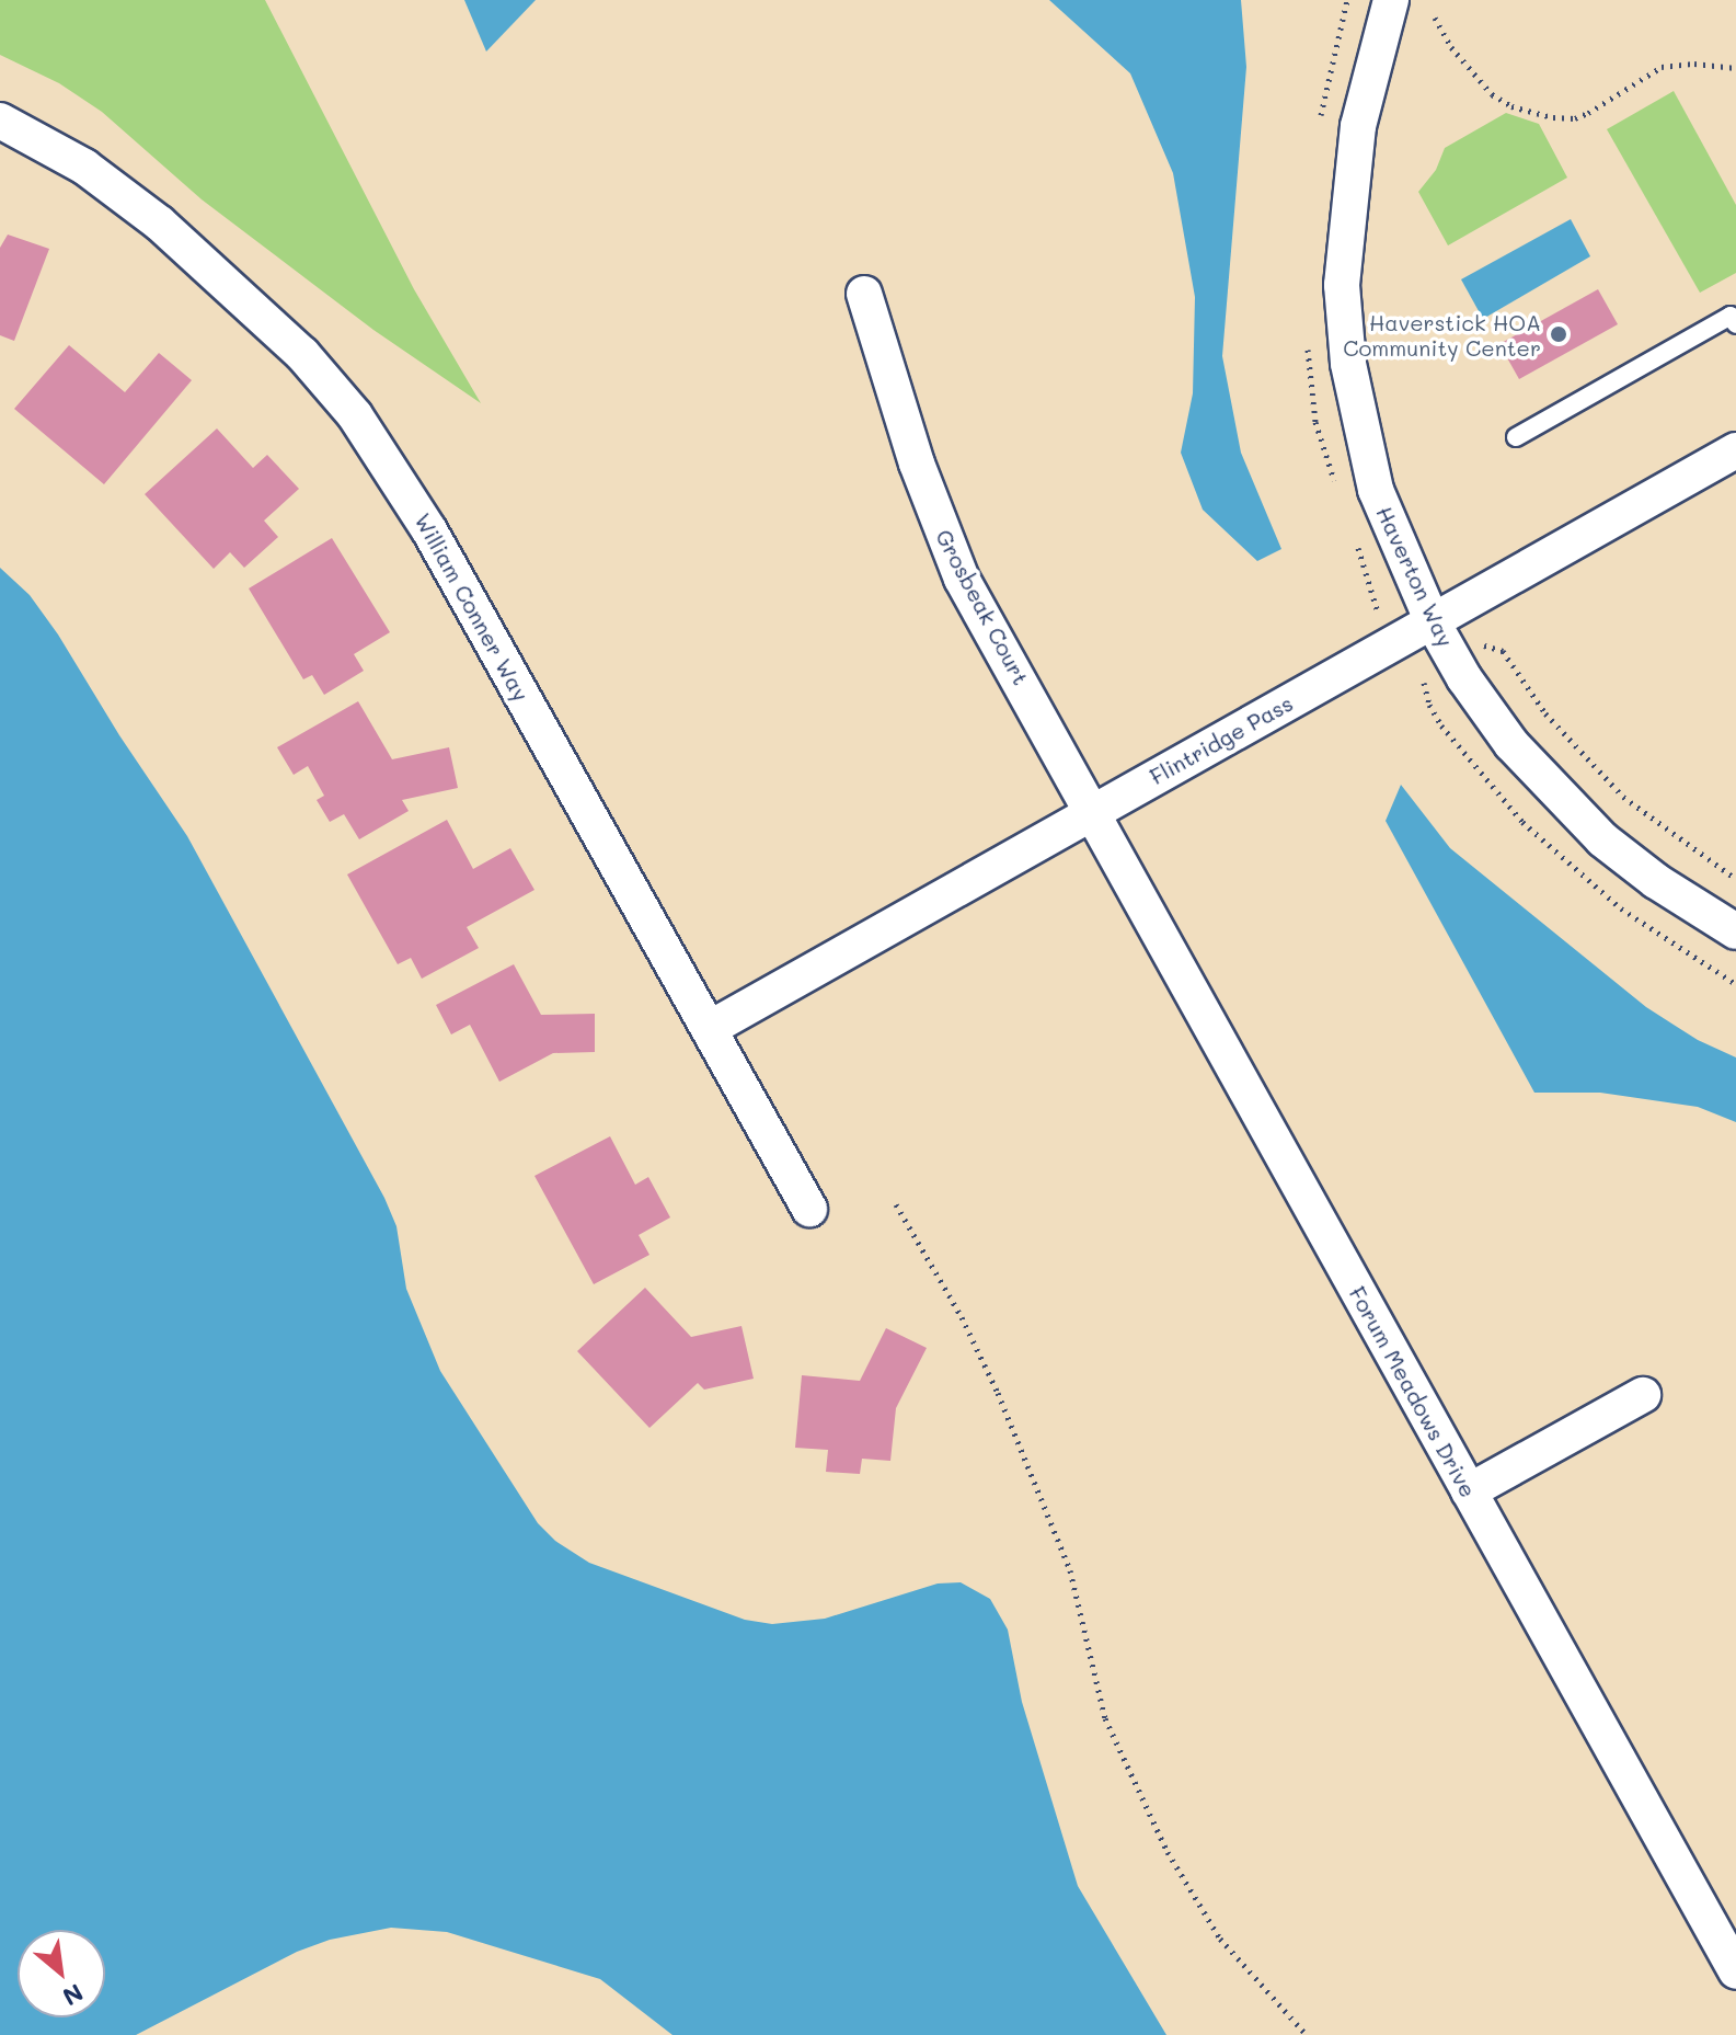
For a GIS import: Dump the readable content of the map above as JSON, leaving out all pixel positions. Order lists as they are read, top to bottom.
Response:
{
  "streets": {
    "street": [
      "Haverton Way",
      "William Conner Way",
      "Grosbeak Court",
      "Flintridge Pass",
      "Forum Meadows Drive"
    ]
  },
  "crossings": [
    ["Haverton Way", "Flintridge Pass"],
    ["William Conner Way", "Flintridge Pass"],
    ["Grosbeak Court", "Flintridge Pass"],
    ["Grosbeak Court", "Forum Meadows Drive"],
    ["Flintridge Pass", "Forum Meadows Drive"]
  ],
  "places": ["Haverstick HOA Community Center"],
  "north": "bottom right"
}
